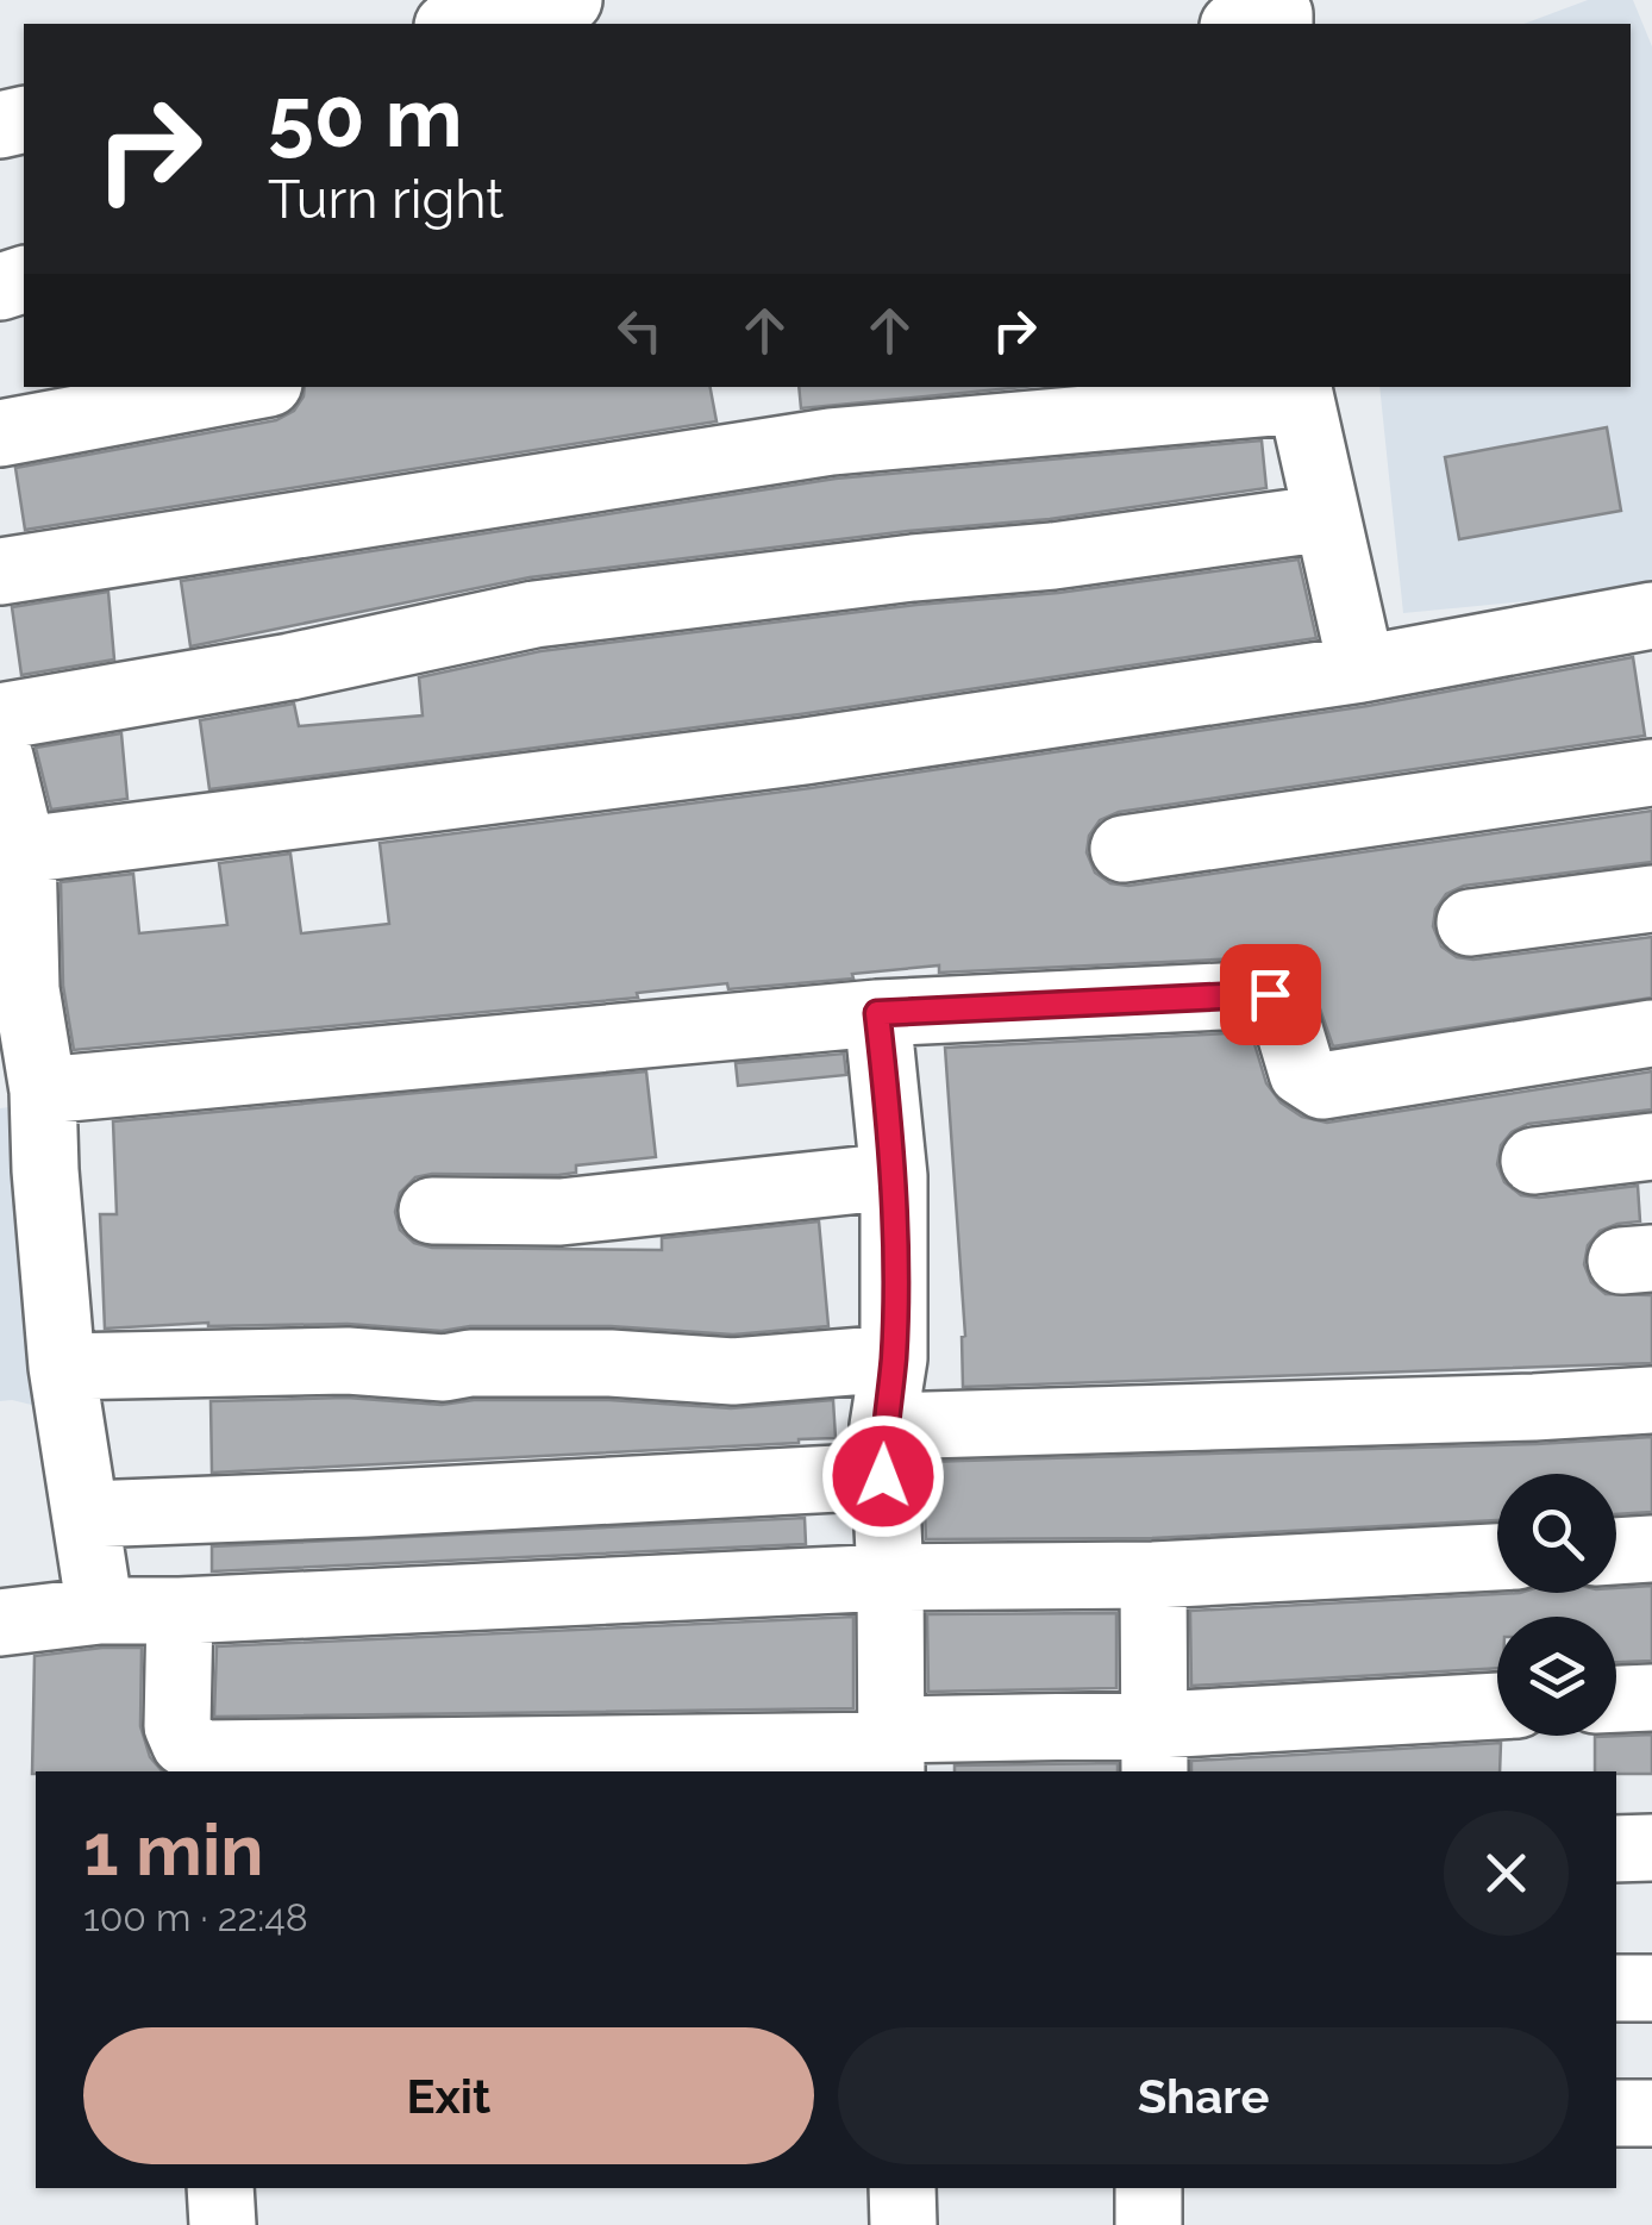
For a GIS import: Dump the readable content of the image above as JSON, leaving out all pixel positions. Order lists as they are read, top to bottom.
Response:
{
  "page": {
    "turn": ["50 m", "Turn right"],
    "heading": ["1 min", "100 m · 22:48"],
    "buttons": ["Exit", "Share"]
  }
}
